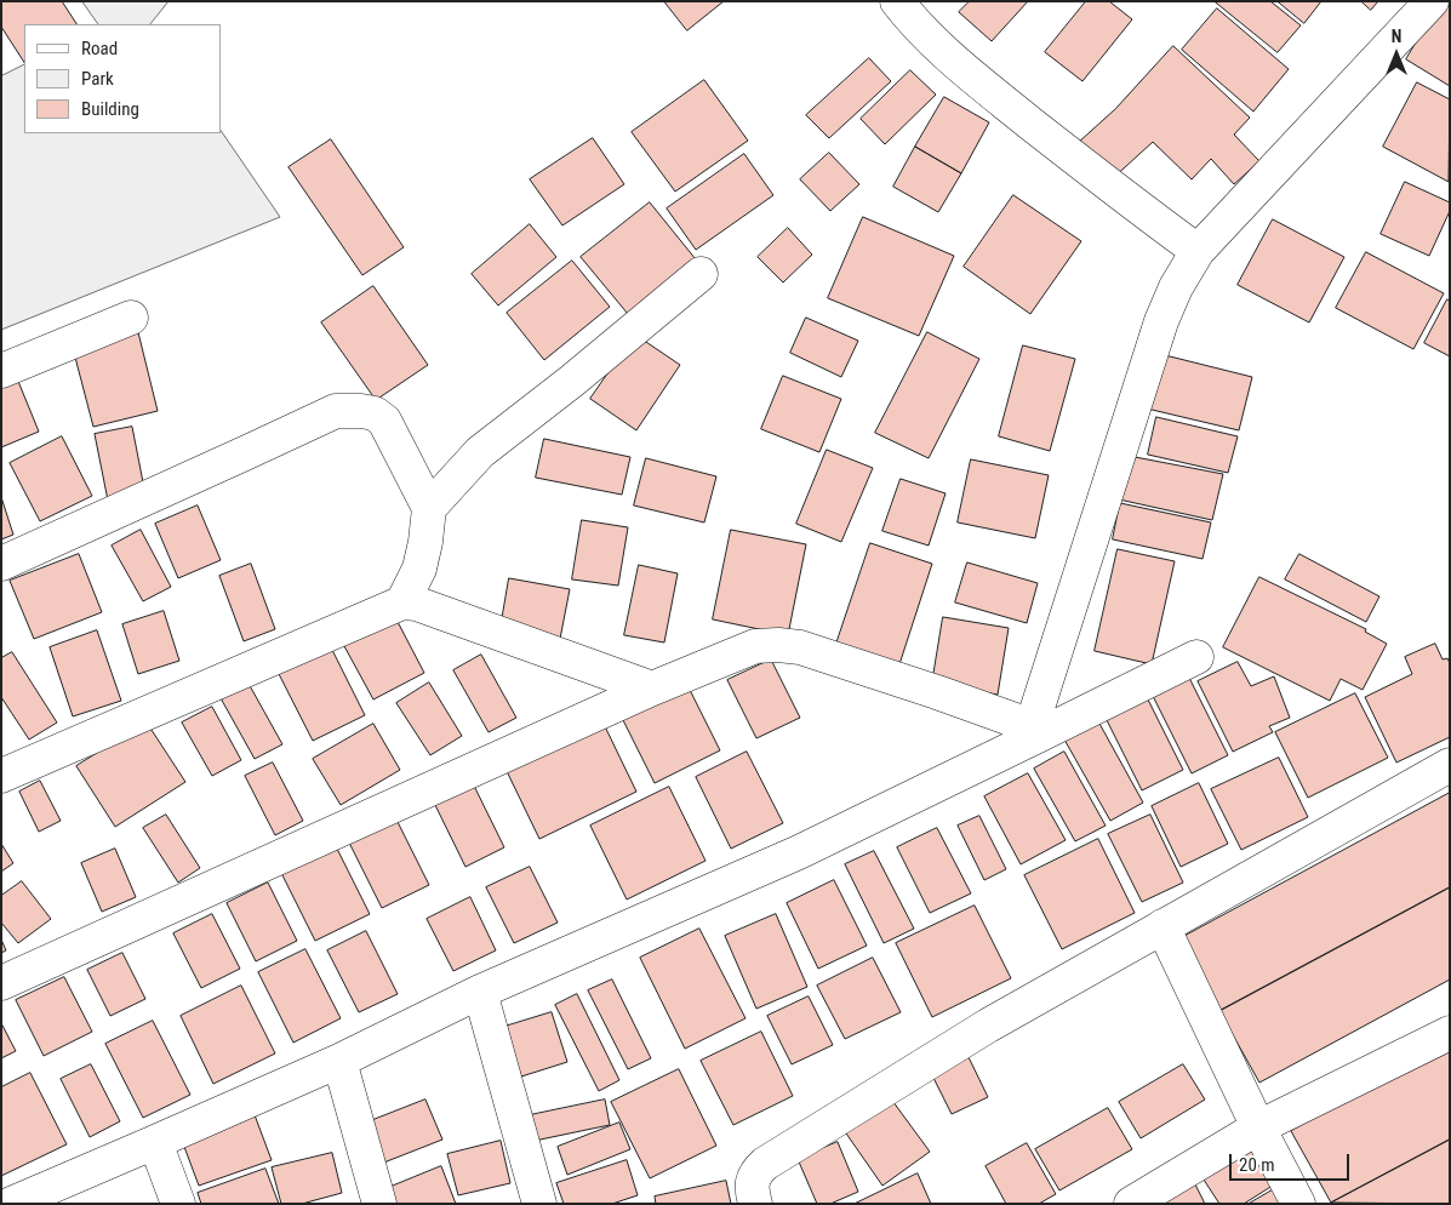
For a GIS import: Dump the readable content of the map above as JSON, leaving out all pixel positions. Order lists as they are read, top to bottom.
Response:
{
  "legend": ["Road", "Park", "Building"],
  "scale_bar": "20 m",
  "north": "top"
}
